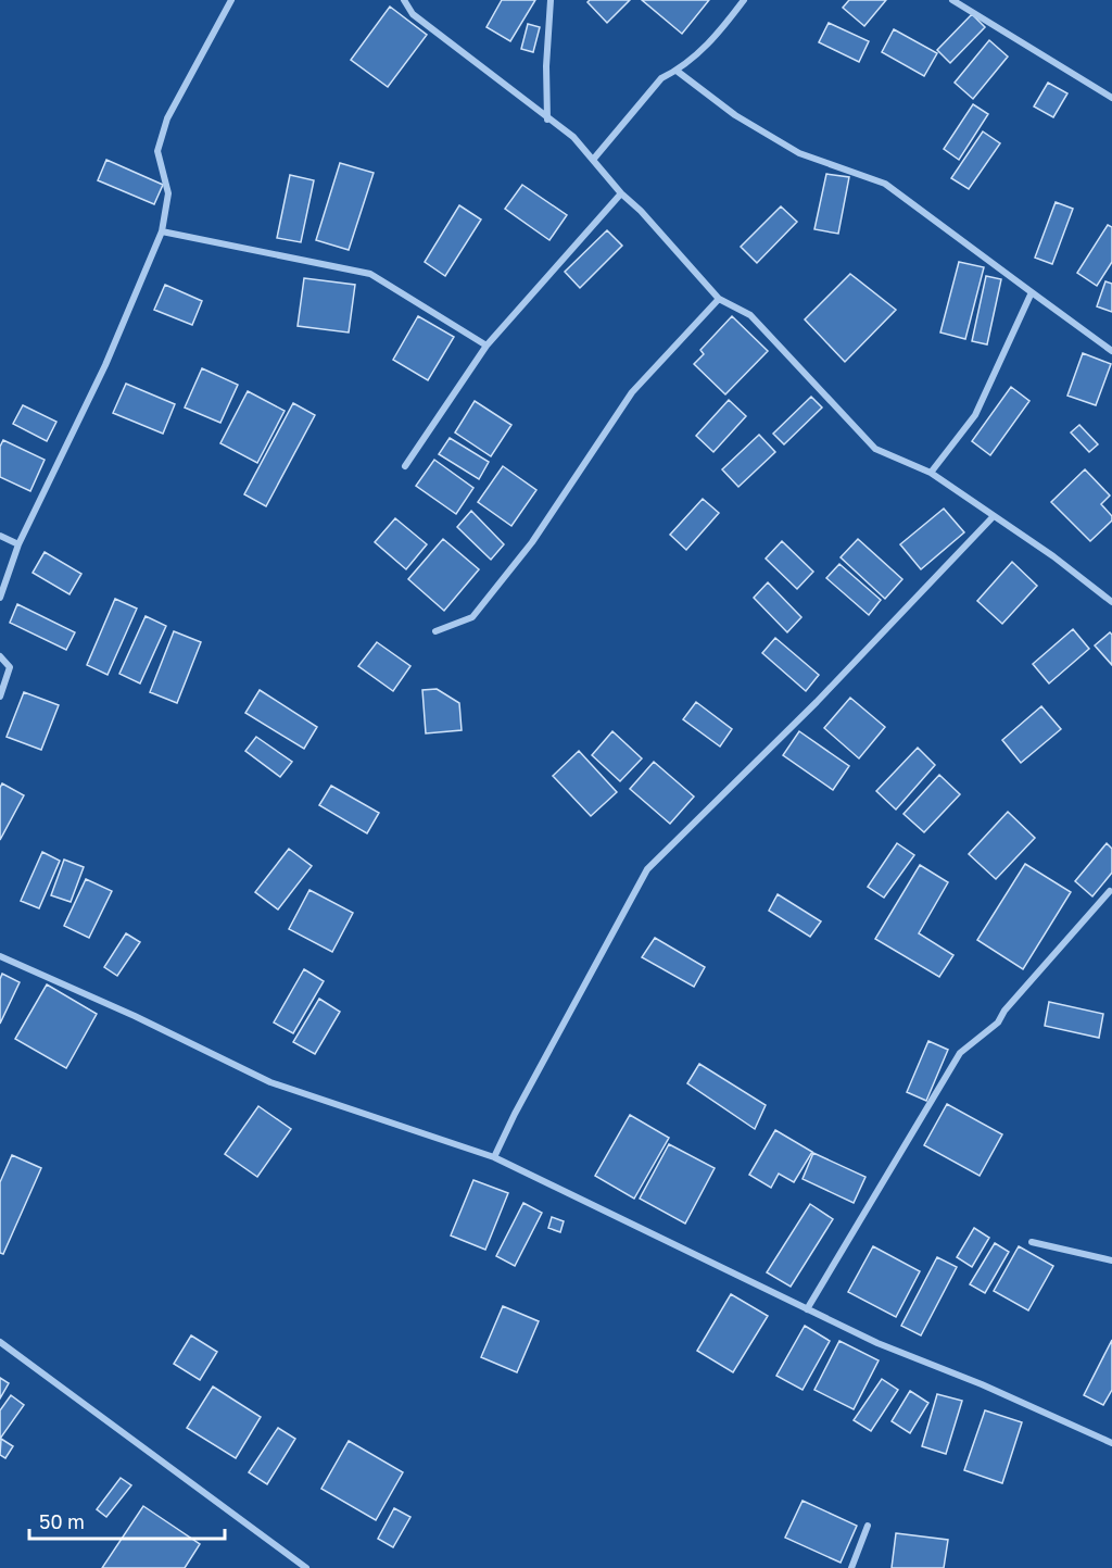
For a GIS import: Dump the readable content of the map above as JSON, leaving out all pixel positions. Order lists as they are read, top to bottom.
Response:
{
  "scale_bar": "50 m"
}
